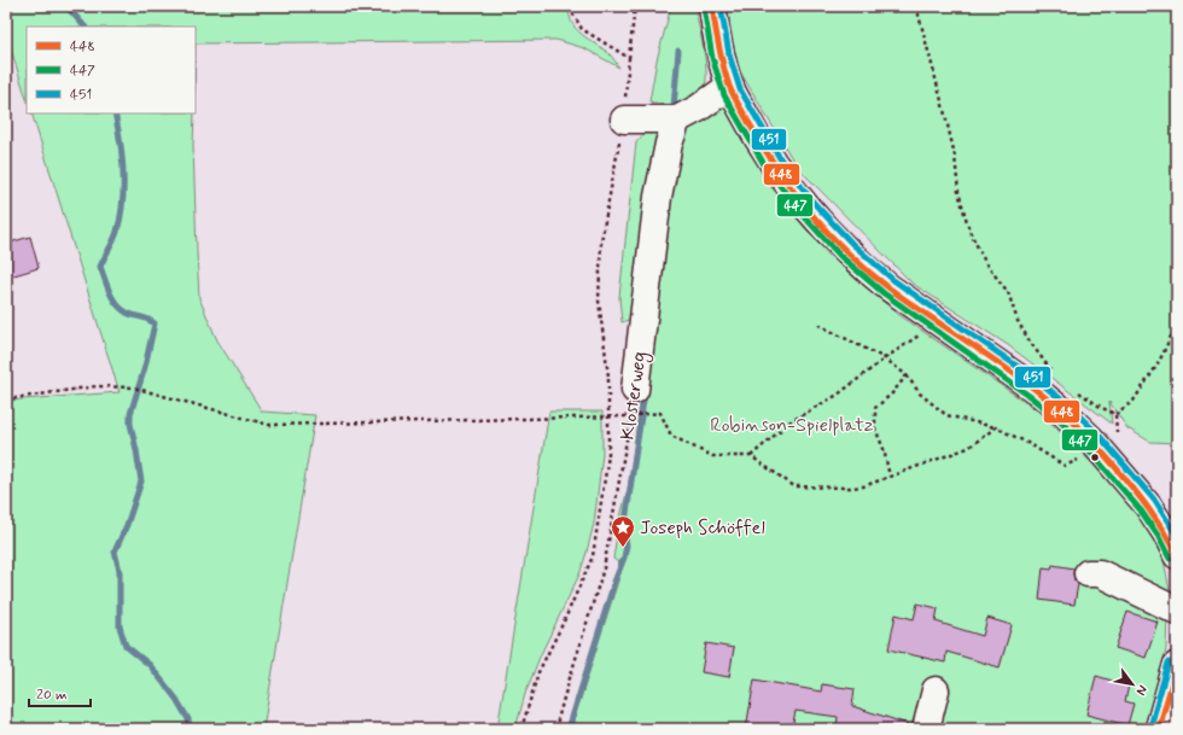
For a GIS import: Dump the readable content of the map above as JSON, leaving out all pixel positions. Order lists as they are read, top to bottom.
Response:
{
  "streets": {
    "street": ["Klosterweg"]
  },
  "parks": ["Robinson-Spielplatz"],
  "places": {
    "place": ["Joseph Schöffel"]
  },
  "lines": ["transit line 448", "transit line 451", "transit line 447"],
  "legend": ["448", "447", "451"],
  "scale_bar": "20 m",
  "north": "bottom right"
}
